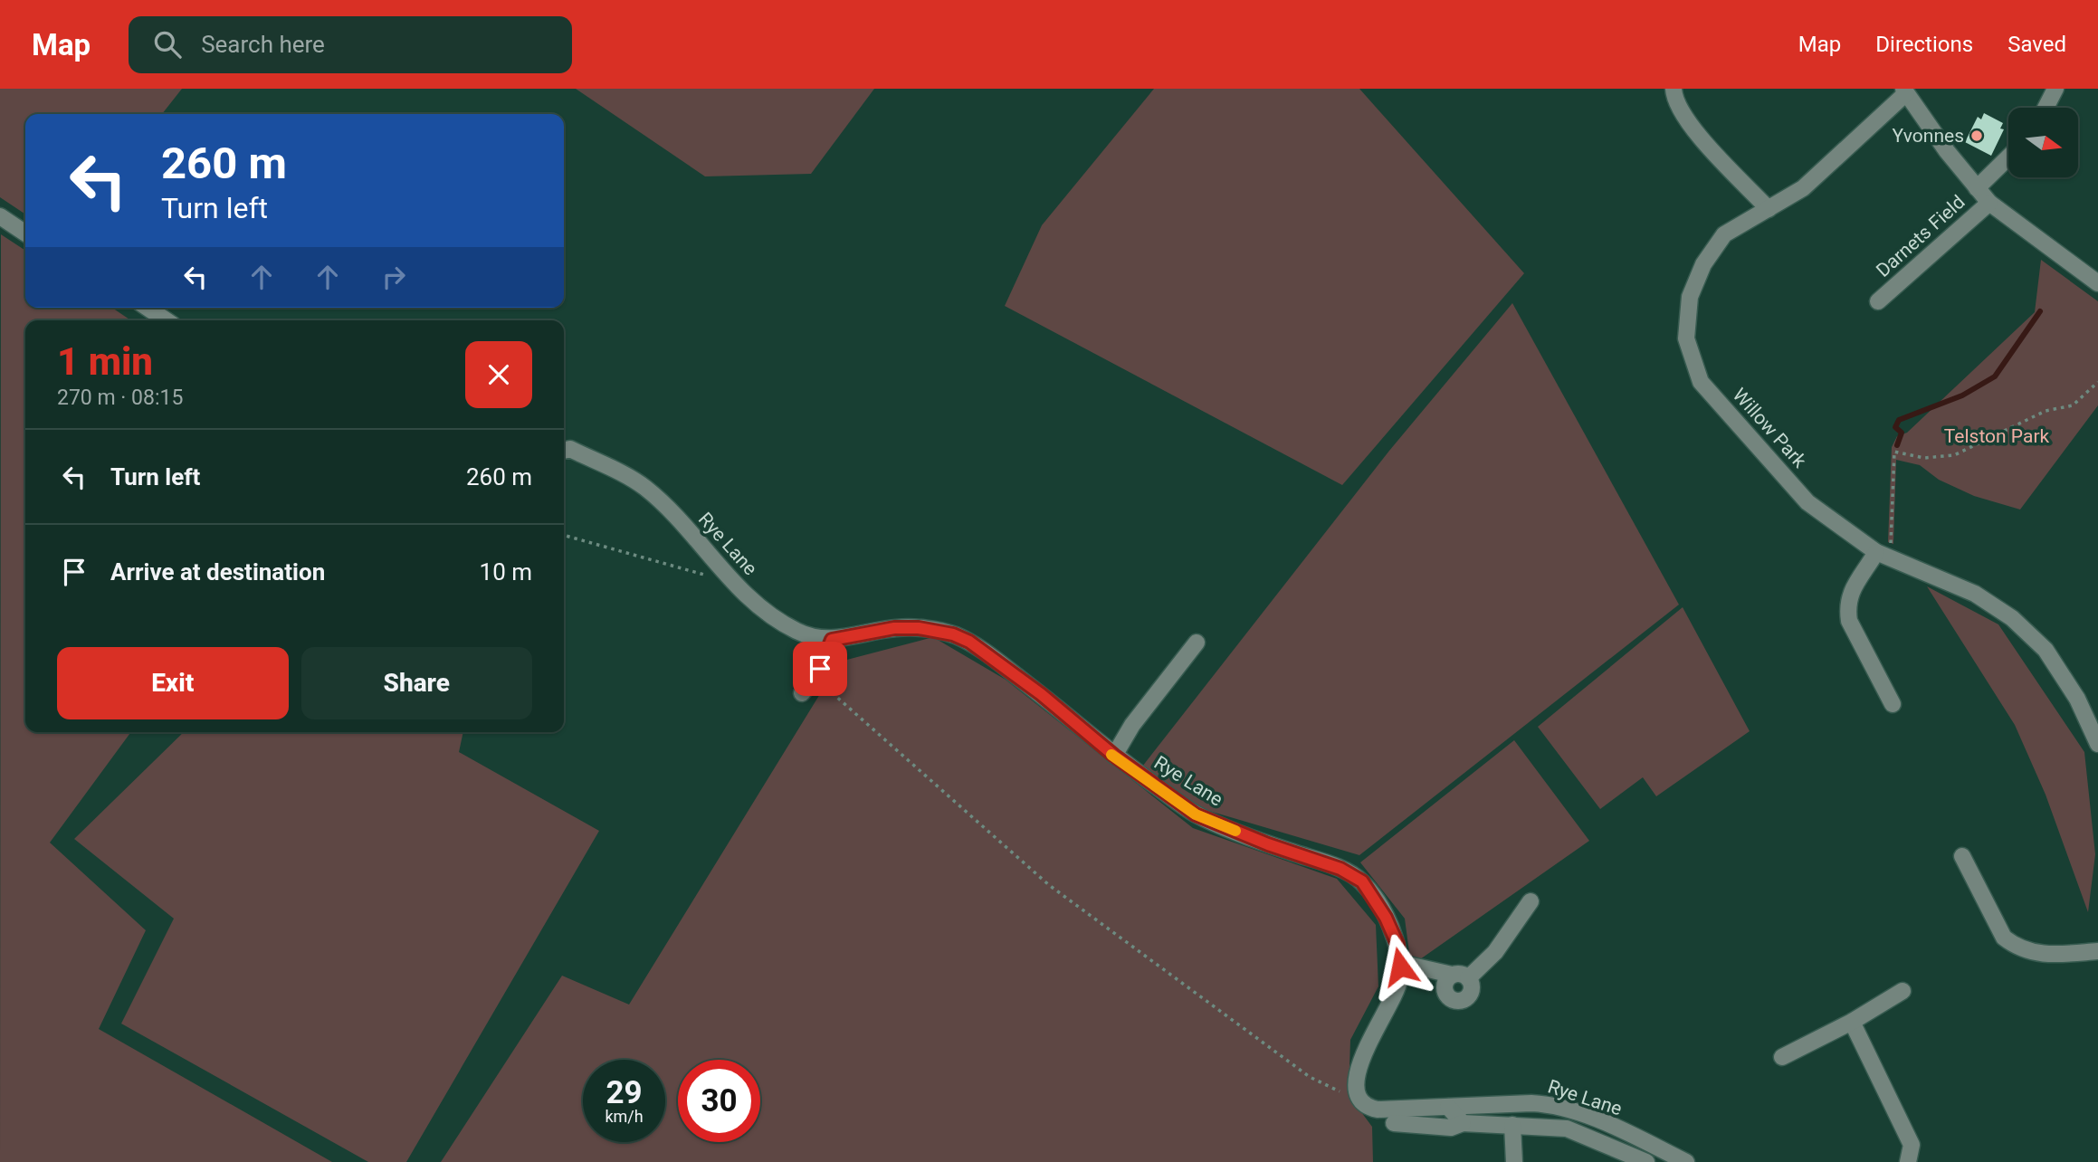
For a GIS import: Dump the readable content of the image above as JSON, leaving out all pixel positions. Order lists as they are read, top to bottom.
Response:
{
  "streets": {
    "street": ["Darnets Field", "Willow Park", "Rye Lane"]
  },
  "parks": ["Telston Park"],
  "places": ["Yvonnes"],
  "north": "right",
  "page": {
    "header": "Map",
    "search": "Search here",
    "nav": ["Map", "Directions", "Saved"],
    "turn": ["260 m", "Turn left"],
    "heading": ["1 min", "270 m · 08:15"],
    "list": [
      {
        "name": "Turn left",
        "value": "260 m"
      },
      {
        "name": "Arrive at destination",
        "value": "10 m"
      }
    ],
    "buttons": ["Exit", "Share"],
    "speed": "29 km/h",
    "limit": "30"
  }
}
